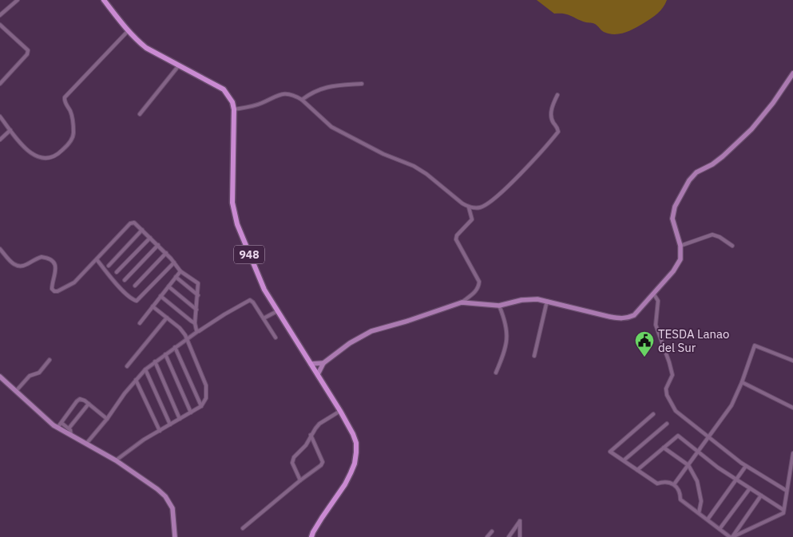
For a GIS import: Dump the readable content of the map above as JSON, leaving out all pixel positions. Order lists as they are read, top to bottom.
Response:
{
  "streets": {
    "main road": ["948"]
  },
  "places": {
    "public building": ["TESDA Lanao del Sur"]
  }
}
